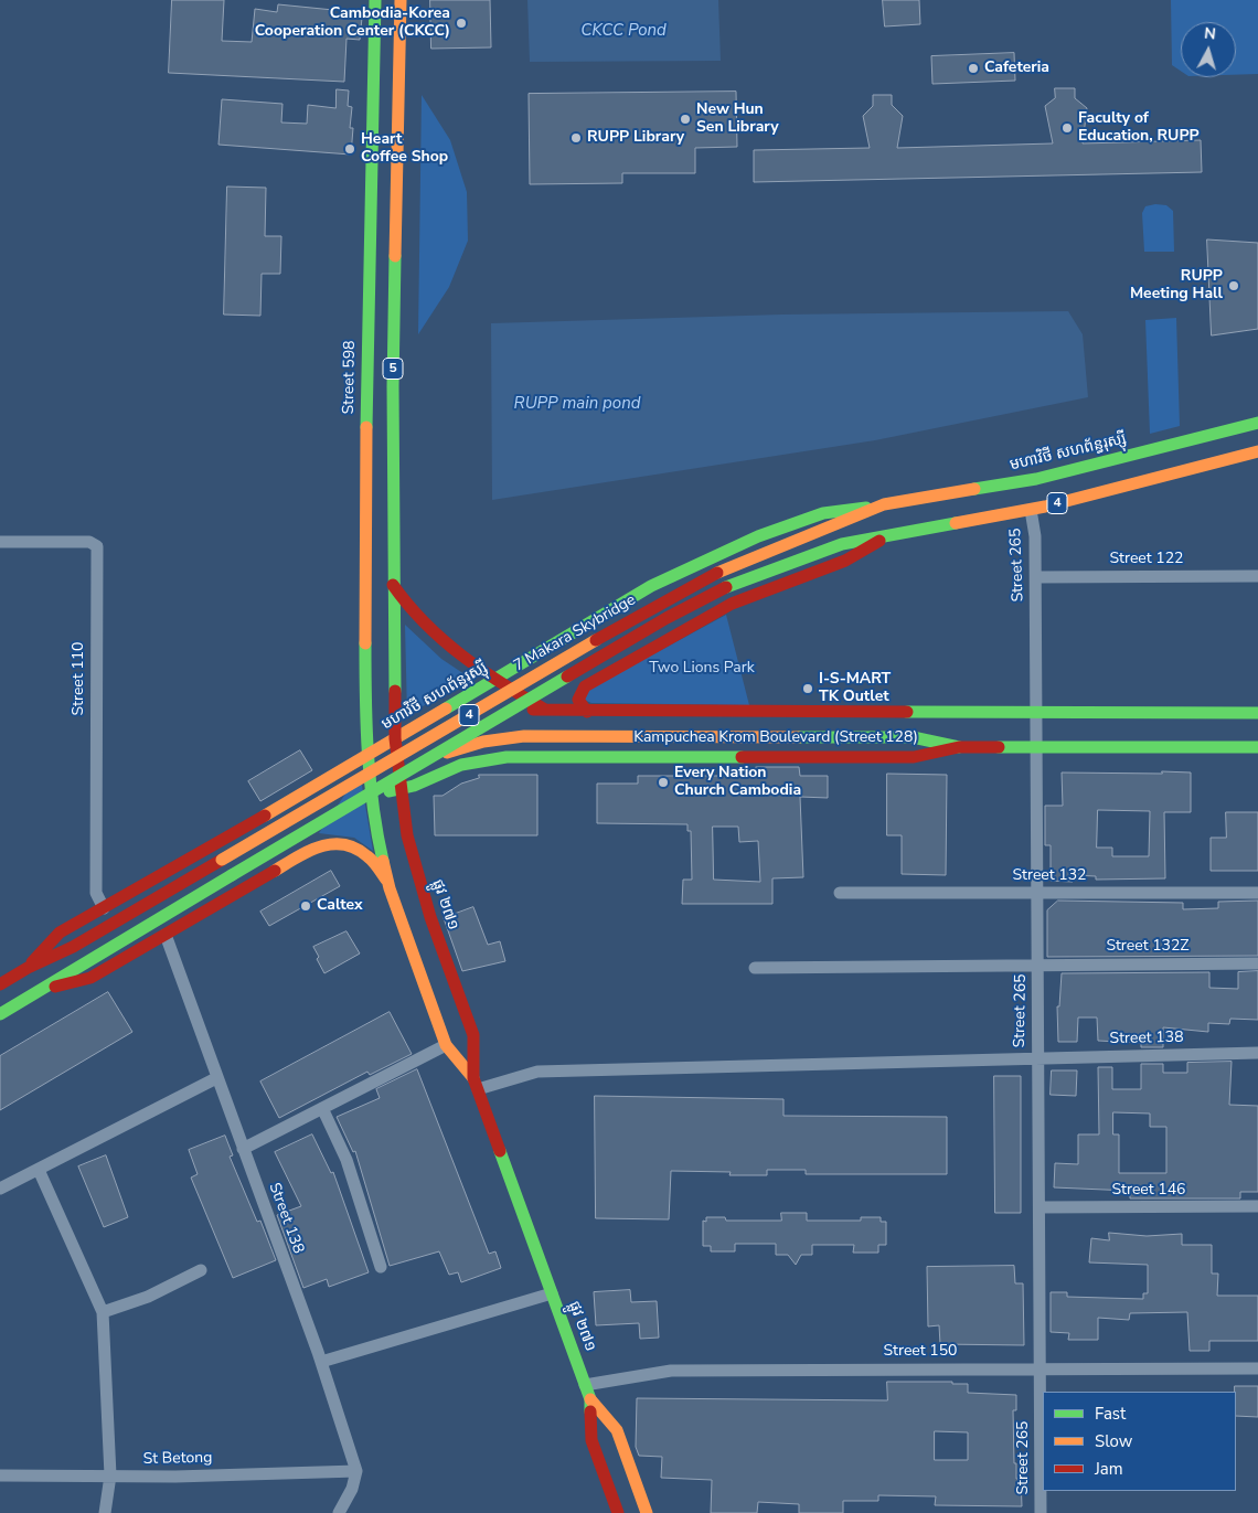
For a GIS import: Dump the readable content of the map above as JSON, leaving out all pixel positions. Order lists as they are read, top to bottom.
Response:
{
  "streets": {
    "main road": [
      "5",
      "Street 598",
      "មហាវិថី សហព័ន្ធរុស្ស៊ី",
      "4",
      "7 Makara Skybridge",
      "Kampuchea Krom Boulevard (Street 128)",
      "ផ្លូវ ២៧១"
    ],
    "street": [
      "Street 122",
      "Street 265",
      "Street 110",
      "Street 132",
      "Street 132Z",
      "Street 138",
      "Street 146",
      "Street 150",
      "St Betong"
    ]
  },
  "crossings": [
    ["5", "មហាវិថី សហព័ន្ធរុស្ស៊ី"],
    ["5", "ផ្លូវ ២៧១"],
    ["Street 598", "មហាវិថី សហព័ន្ធរុស្ស៊ី"],
    ["Street 598", "ផ្លូវ ២៧១"],
    ["មហាវិថី សហព័ន្ធរុស្ស៊ី", "7 Makara Skybridge"],
    ["មហាវិថី សហព័ន្ធរុស្ស៊ី", "Street 110"],
    ["មហាវិថី សហព័ន្ធរុស្ស៊ី", "Kampuchea Krom Boulevard (Street 128)"],
    ["មហាវិថី សហព័ន្ធរុស្ស៊ី", "ផ្លូវ ២៧១"],
    ["4", "Street 265"],
    ["Street 122", "Street 265"],
    ["Street 265", "Kampuchea Krom Boulevard (Street 128)"],
    ["Street 265", "Street 132"],
    ["Street 265", "Street 132Z"],
    ["Street 265", "Street 138"],
    ["Street 265", "Street 146"],
    ["Street 265", "Street 150"],
    ["Kampuchea Krom Boulevard (Street 128)", "ផ្លូវ ២៧១"],
    ["ផ្លូវ ២៧១", "Street 138"],
    ["ផ្លូវ ២៧១", "Street 150"],
    ["Street 138", "St Betong"]
  ],
  "water": ["CKCC Pond", "RUPP main pond"],
  "parks": ["Two Lions Park"],
  "places": [
    "Cambodia-Korea Cooperation Center (CKCC)",
    "Cafeteria",
    "New Hun Sen Library",
    "Faculty of Education, RUPP",
    "RUPP Library",
    "Heart Coffee Shop",
    "RUPP Meeting Hall",
    "I-S-MART TK Outlet",
    "Every Nation Church Cambodia",
    "Caltex"
  ],
  "legend": ["Fast", "Slow", "Jam"],
  "north": "top"
}
